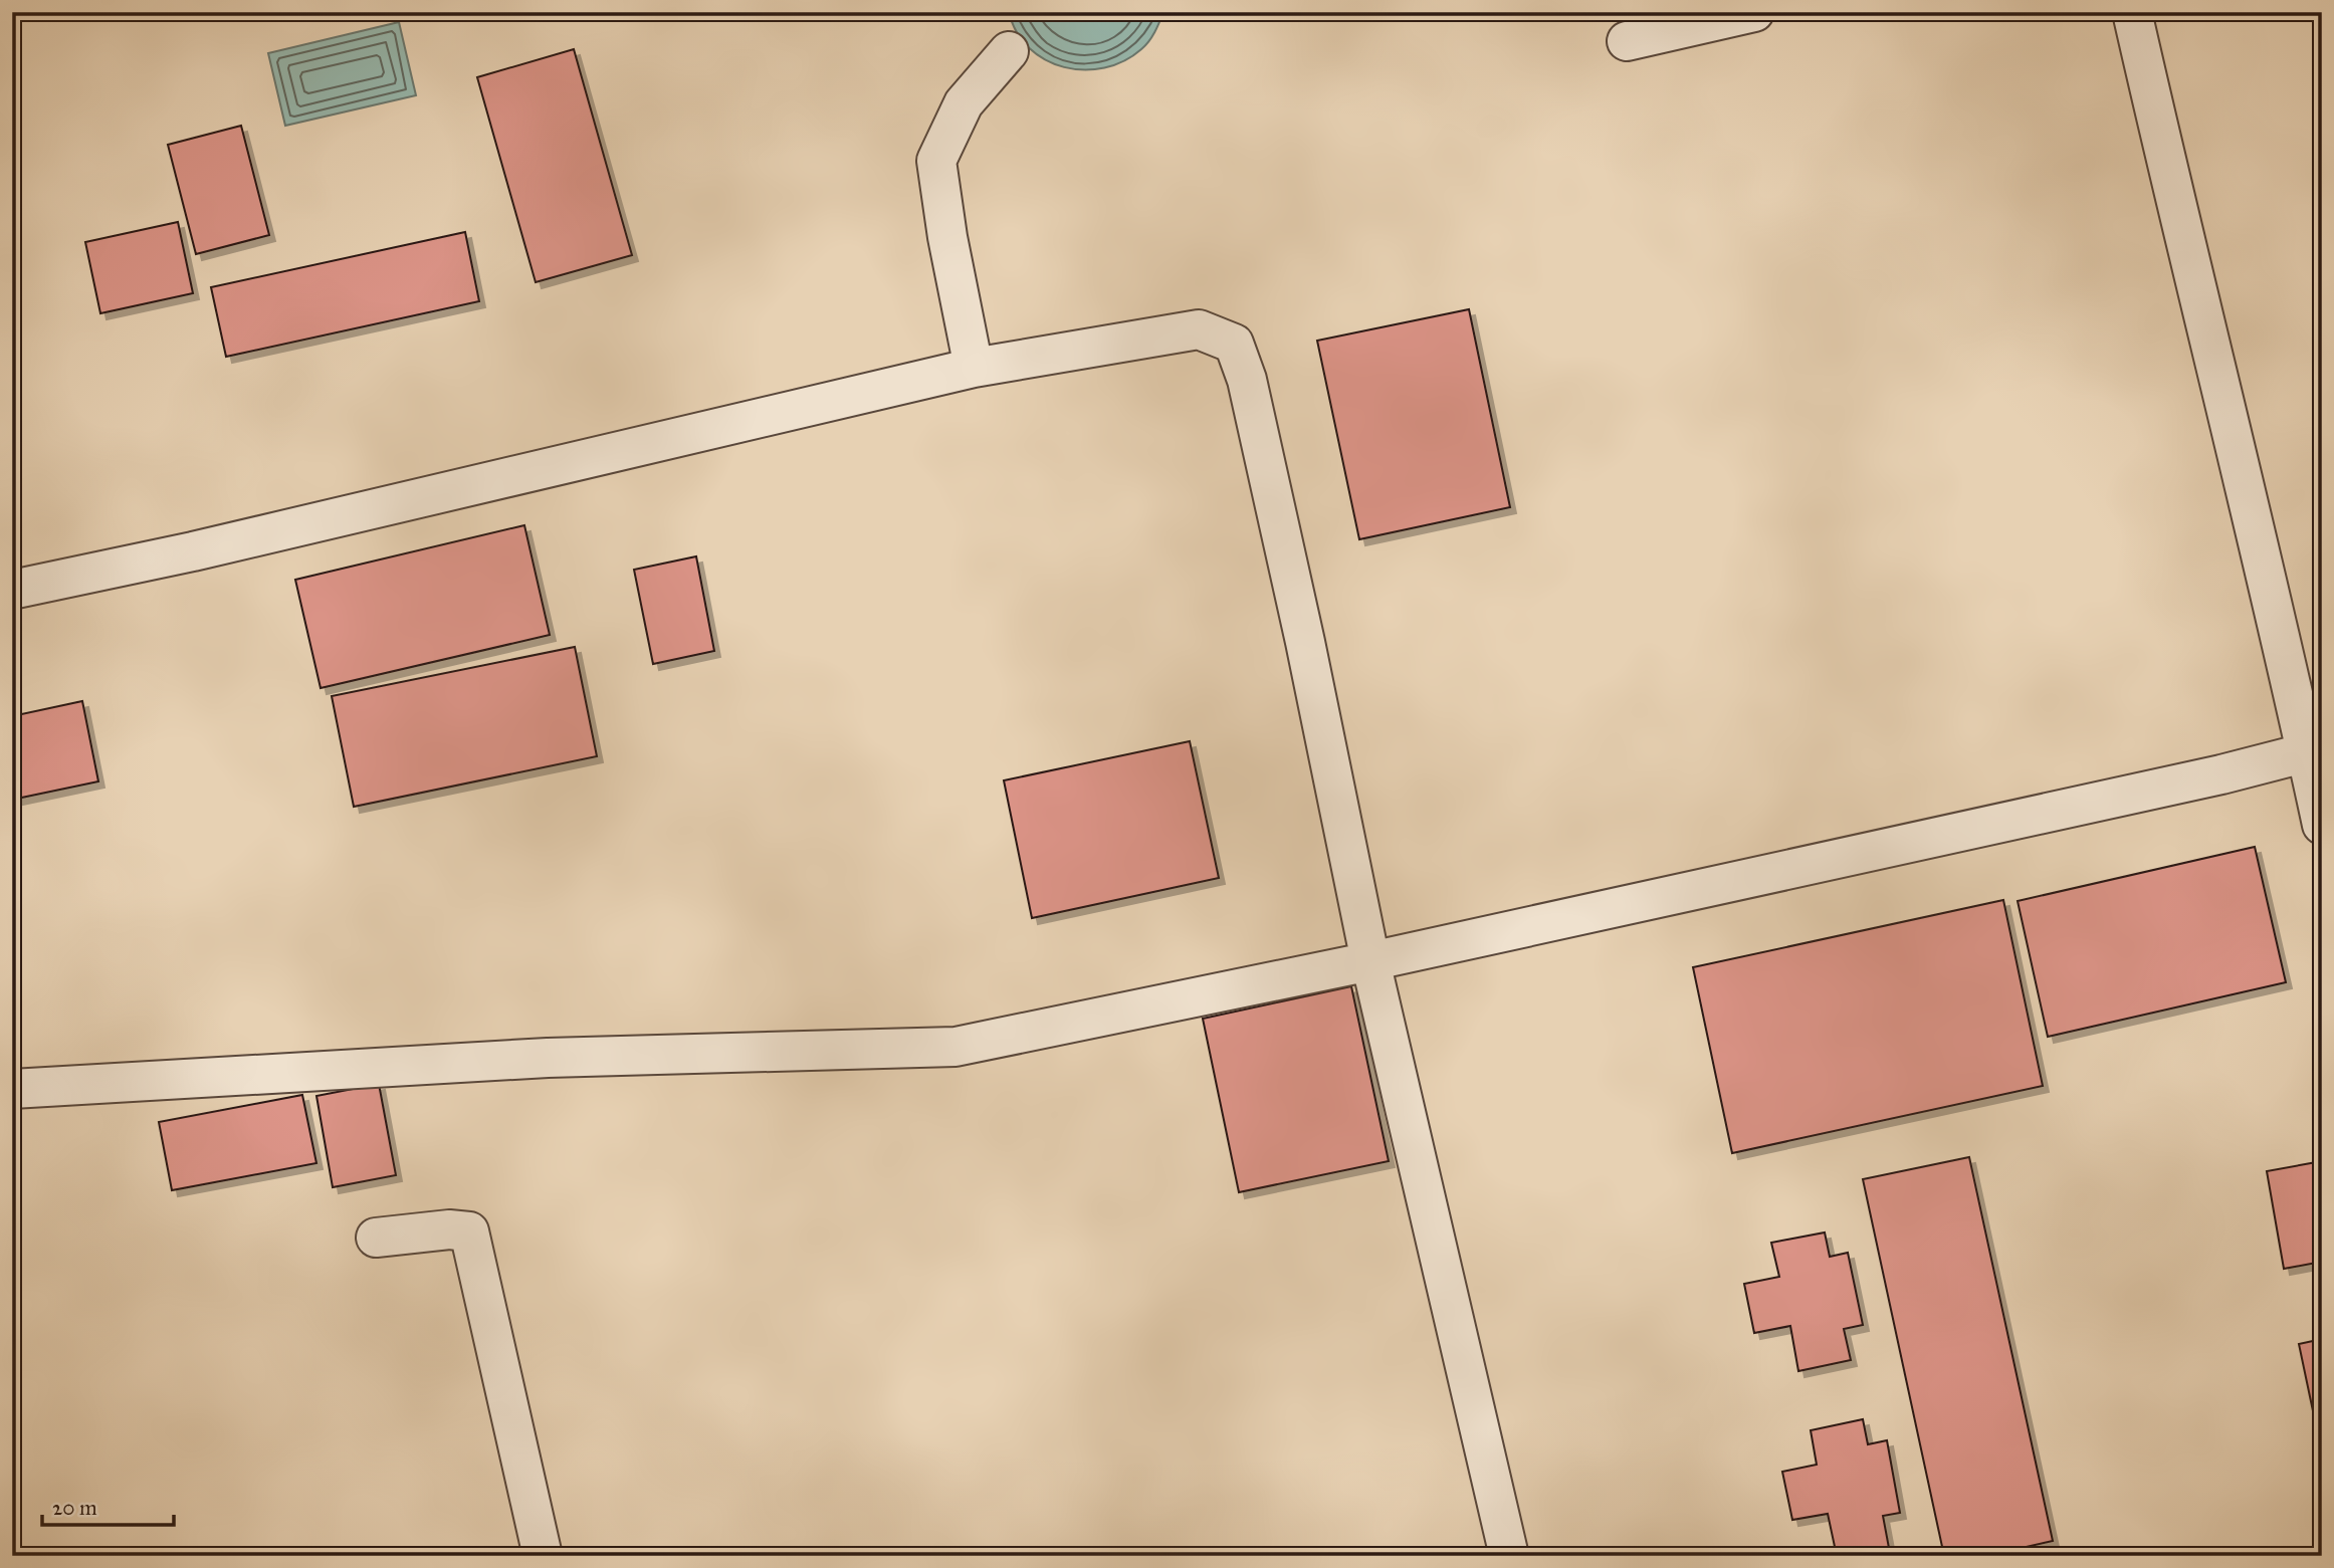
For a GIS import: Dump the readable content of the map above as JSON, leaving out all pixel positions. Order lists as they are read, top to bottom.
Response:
{
  "scale_bar": "20 m"
}
